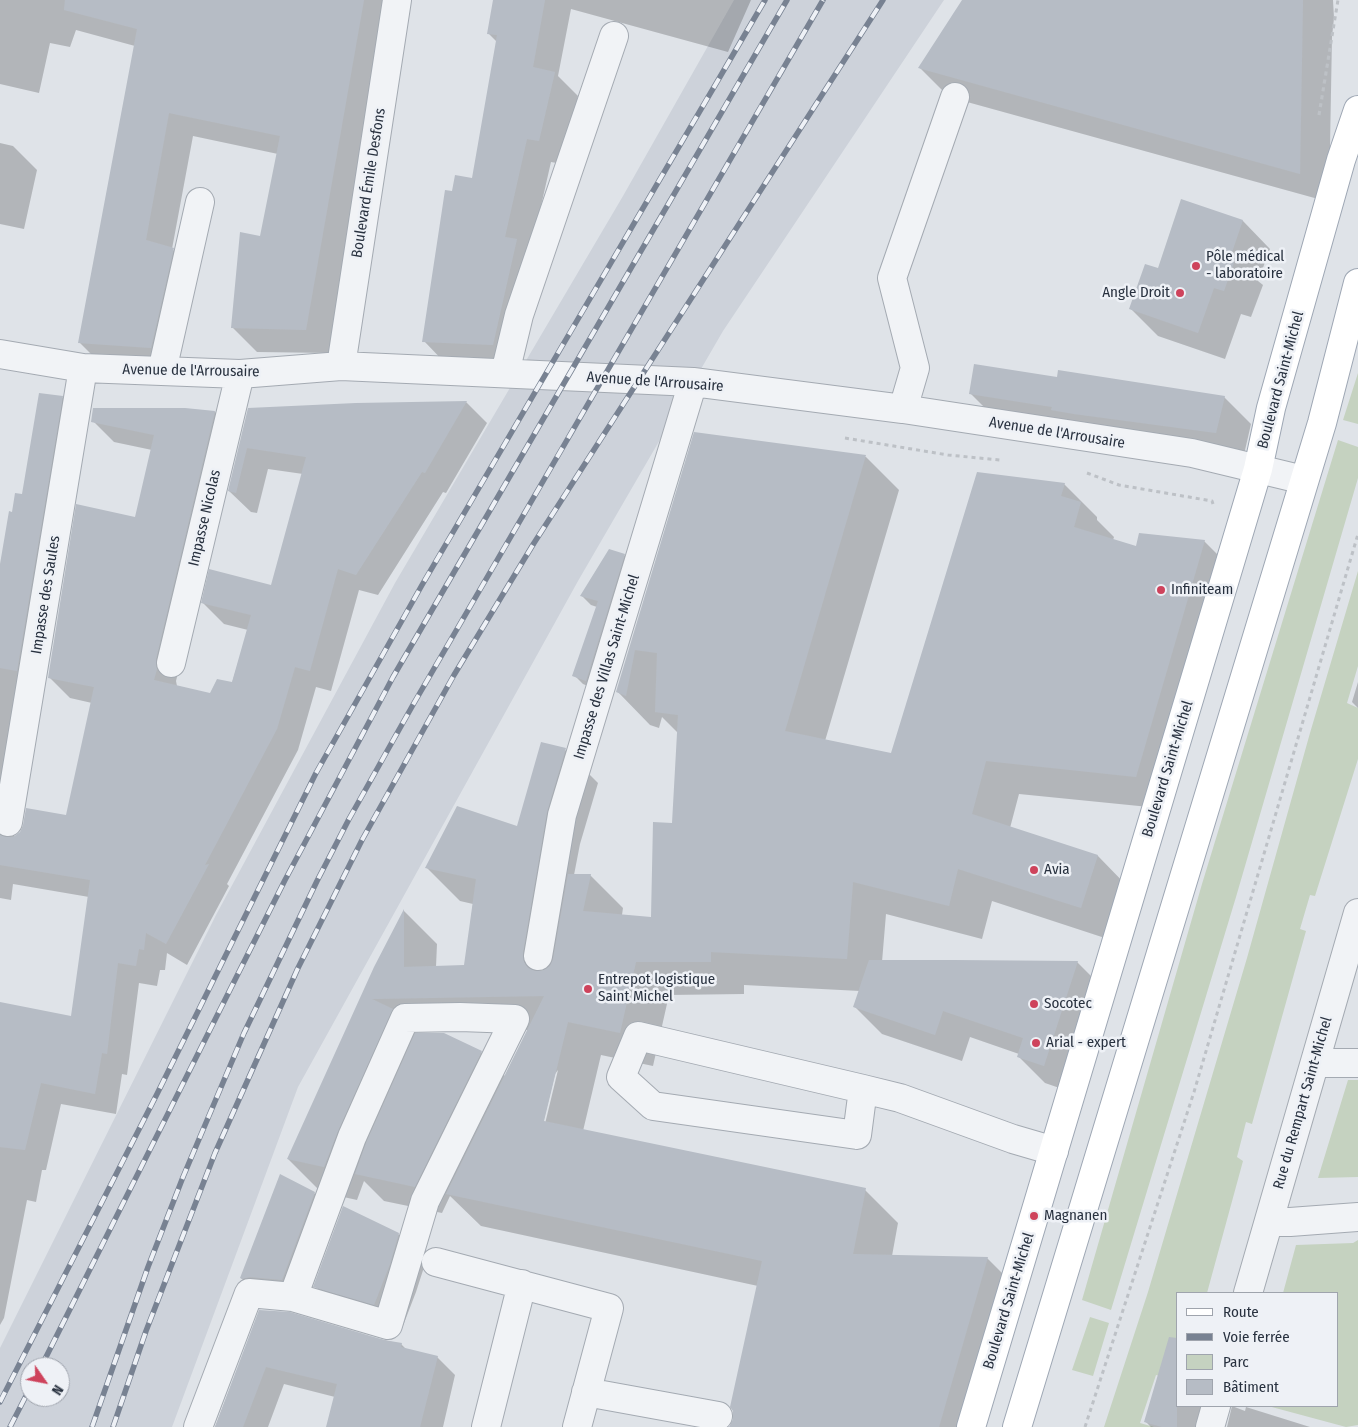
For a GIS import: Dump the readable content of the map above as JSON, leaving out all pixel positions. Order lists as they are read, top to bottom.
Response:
{
  "streets": {
    "main road": ["Boulevard Saint-Michel"],
    "street": [
      "Boulevard Émile Desfons",
      "Avenue de l'Arrousaire",
      "Impasse Nicolas",
      "Impasse des Saules",
      "Impasse des Villas Saint-Michel",
      "Rue du Rempart Saint-Michel"
    ]
  },
  "crossings": [
    ["Boulevard Émile Desfons", "Avenue de l'Arrousaire"],
    ["Avenue de l'Arrousaire", "Boulevard Saint-Michel"],
    ["Avenue de l'Arrousaire", "Impasse Nicolas"],
    ["Avenue de l'Arrousaire", "Impasse des Saules"],
    ["Avenue de l'Arrousaire", "Impasse des Villas Saint-Michel"]
  ],
  "places": [
    "Pôle médical - laboratoire",
    "Angle Droit",
    "Infiniteam",
    "Avia",
    "Entrepot logistique Saint Michel",
    "Socotec",
    "Arial - expert",
    "Magnanen"
  ],
  "legend": [
    "Route",
    "Voie ferrée",
    "Parc",
    "Bâtiment"
  ],
  "north": "bottom right"
}
